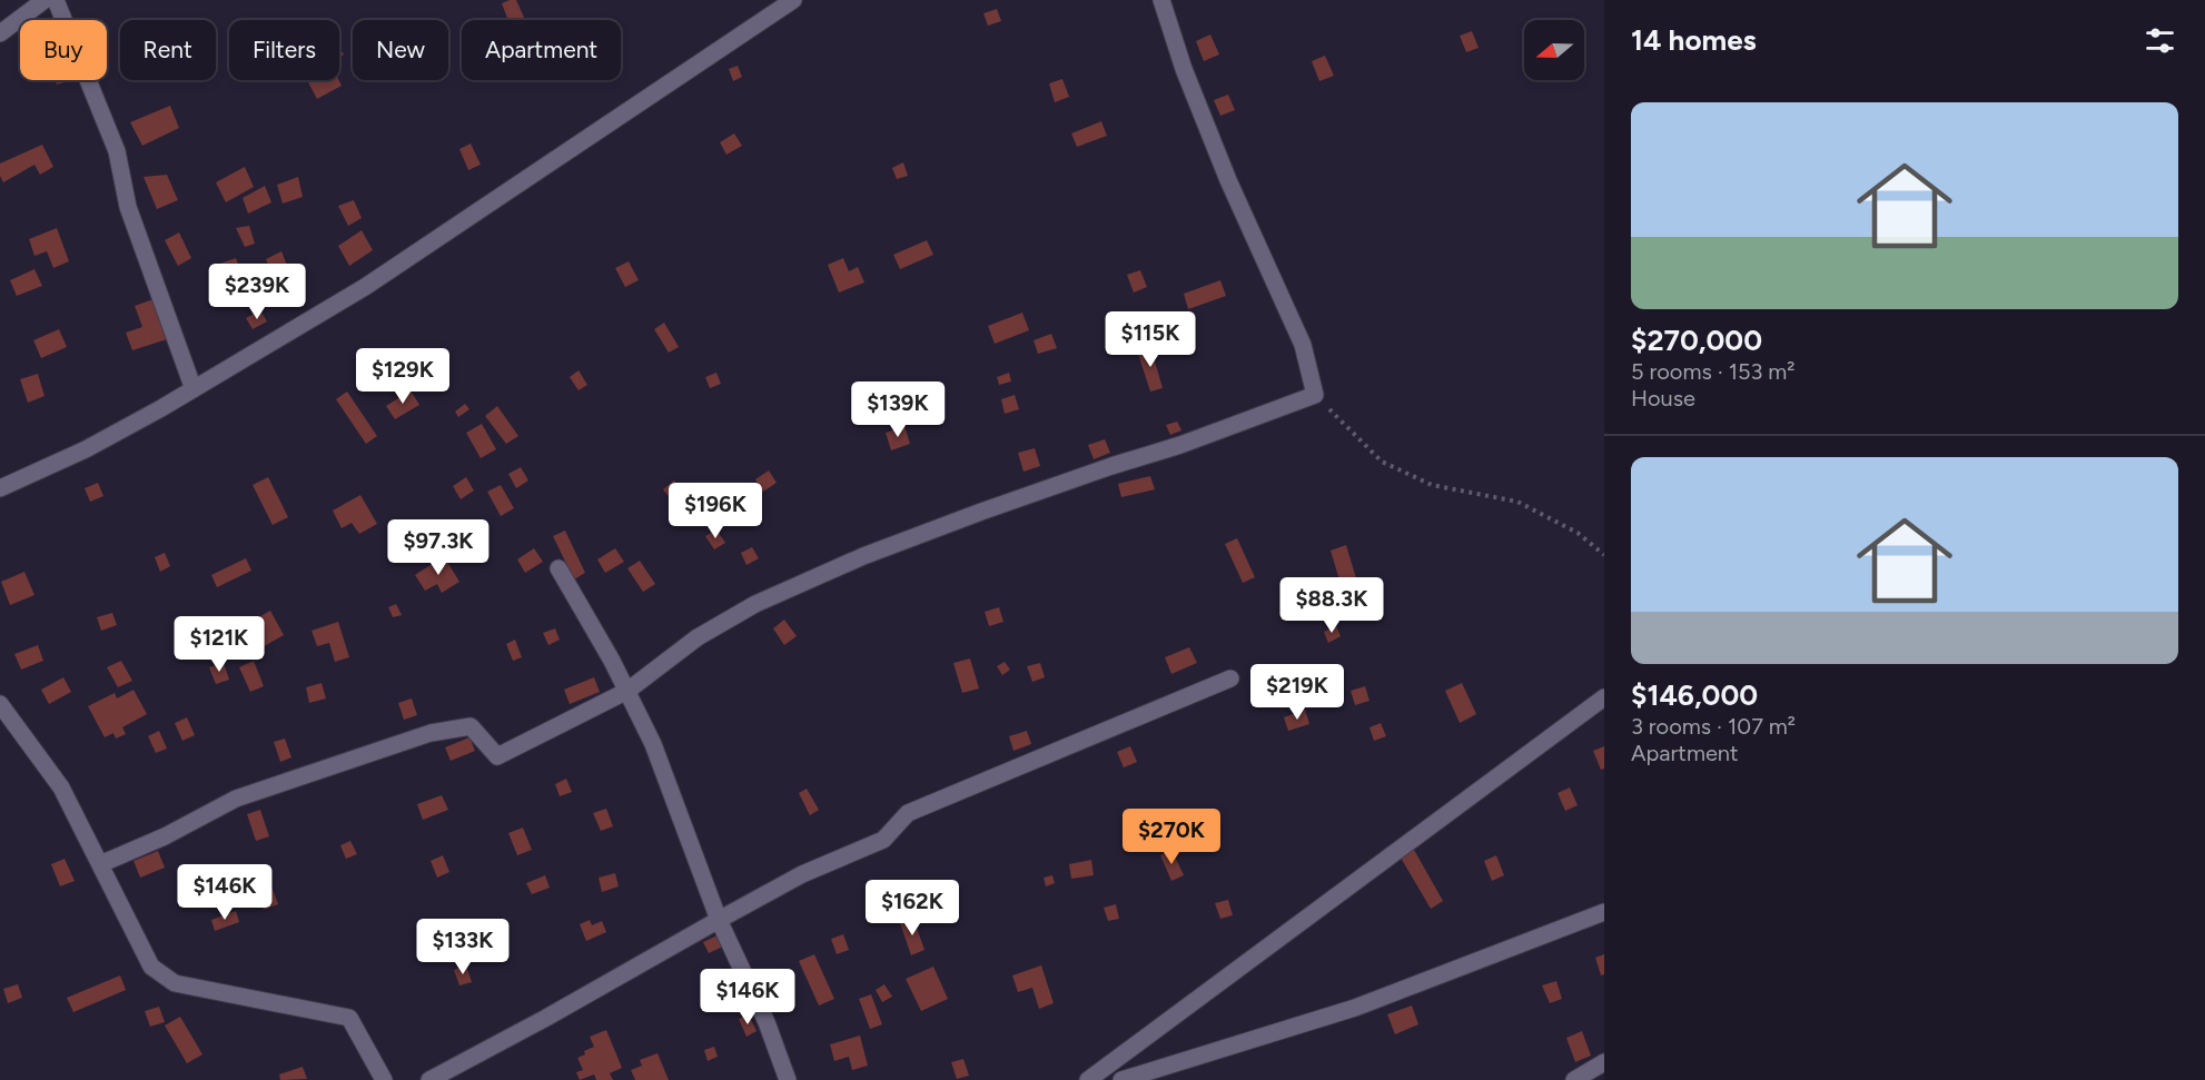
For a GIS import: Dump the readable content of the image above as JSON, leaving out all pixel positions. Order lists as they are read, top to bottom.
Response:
{
  "north": "left",
  "page": {
    "heading": "14 homes",
    "chip": [
      "Buy",
      "Rent",
      "Filters",
      "New",
      "Apartment"
    ],
    "list": [
      {
        "name": "$270,000",
        "note": "5 rooms · 153 m² · House"
      },
      {
        "name": "$146,000",
        "note": "3 rooms · 107 m² · Apartment"
      }
    ],
    "price": [
      "$239K",
      "$115K",
      "$129K",
      "$139K",
      "$196K",
      "$97.3K",
      "$88.3K",
      "$121K",
      "$219K",
      "$270K",
      "$146K",
      "$162K",
      "$133K",
      "$146K"
    ]
  }
}
